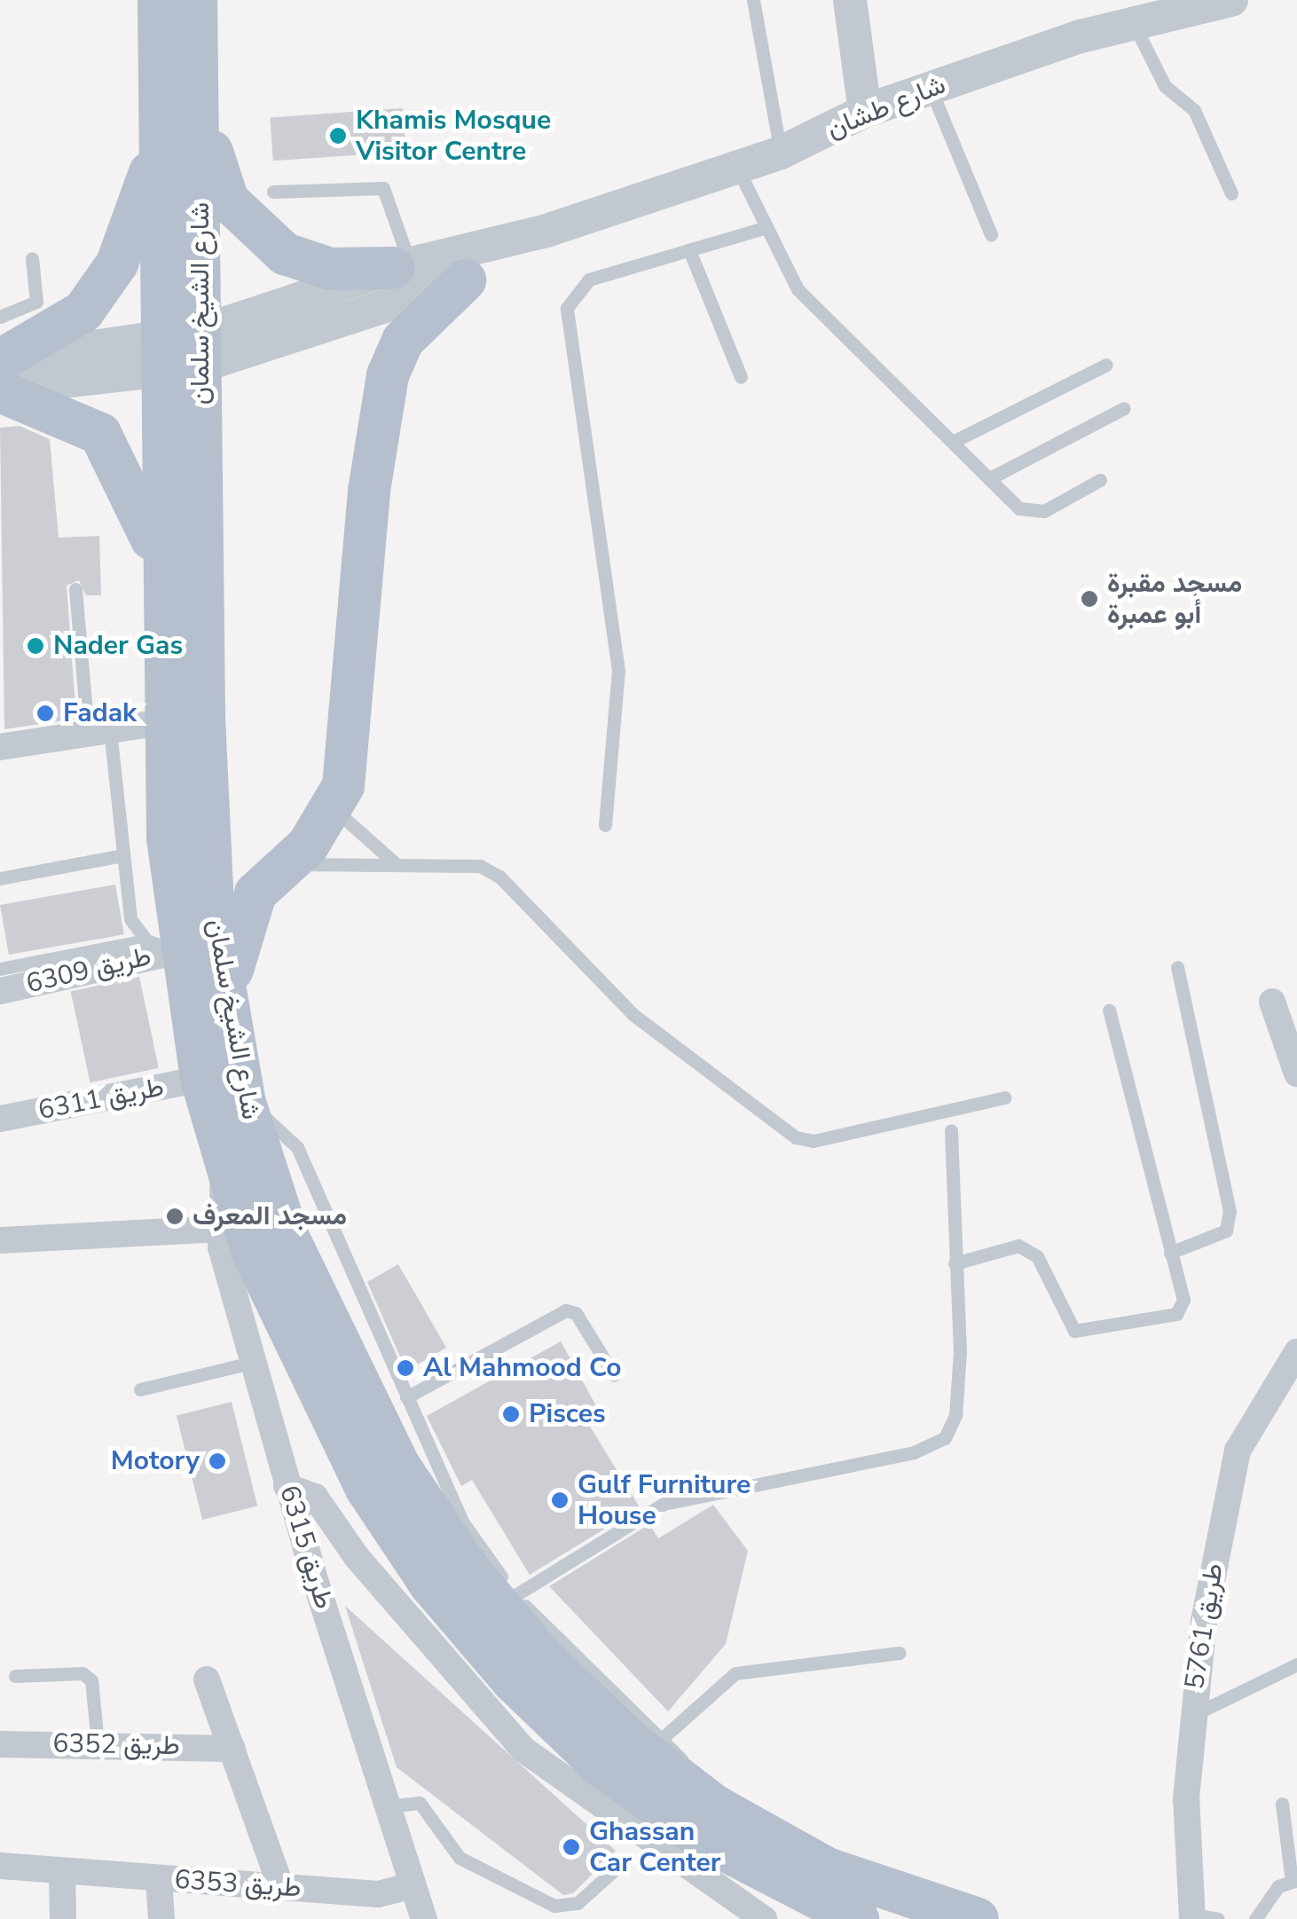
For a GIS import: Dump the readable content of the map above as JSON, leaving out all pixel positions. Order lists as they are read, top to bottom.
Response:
{
  "streets": {
    "main road": ["شارع الشيخ سلمان"],
    "street": [
      "شارع طشان",
      "طريق 6309",
      "طريق 6311",
      "طريق 6315",
      "طريق 5761",
      "طريق 6352",
      "طريق 6353"
    ]
  },
  "crossings": [
    ["شارع طشان", "شارع الشيخ سلمان"],
    ["شارع الشيخ سلمان", "طريق 6309"],
    ["شارع الشيخ سلمان", "طريق 6311"],
    ["شارع الشيخ سلمان", "طريق 6315"],
    ["طريق 6315", "طريق 6353"]
  ],
  "places": [
    "Khamis Mosque Visitor Centre",
    "مسجد مقبرة أبو عمبرة",
    "Nader Gas",
    "Fadak",
    "مسجد المعرف",
    "Al Mahmood Co",
    "Pisces",
    "Motory",
    "Gulf Furniture House",
    "Ghassan Car Center"
  ]
}
